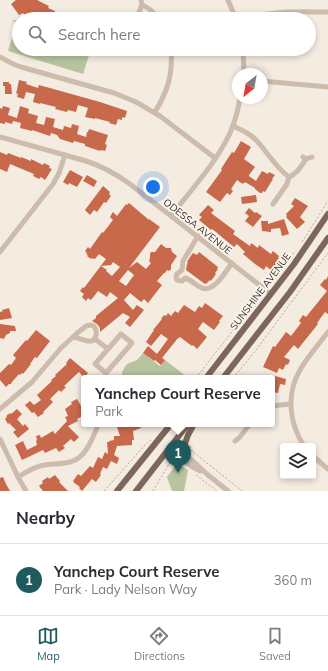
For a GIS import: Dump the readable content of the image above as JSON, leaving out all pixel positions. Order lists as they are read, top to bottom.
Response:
{
  "streets": {
    "main road": ["SUNSHINE AVENUE"],
    "street": ["ODESSA AVENUE"]
  },
  "crossings": [
    ["ODESSA AVENUE", "SUNSHINE AVENUE"]
  ],
  "north": "bottom left",
  "page": {
    "search": "Search here",
    "popup": ["Yanchep Court Reserve", "Park"],
    "pins": "1",
    "heading": "Nearby",
    "list": [
      {
        "mark": "1",
        "name": "Yanchep Court Reserve",
        "note": "Park · Lady Nelson Way",
        "value": "360 m"
      }
    ],
    "nav": ["Map", "Directions", "Saved"]
  }
}
